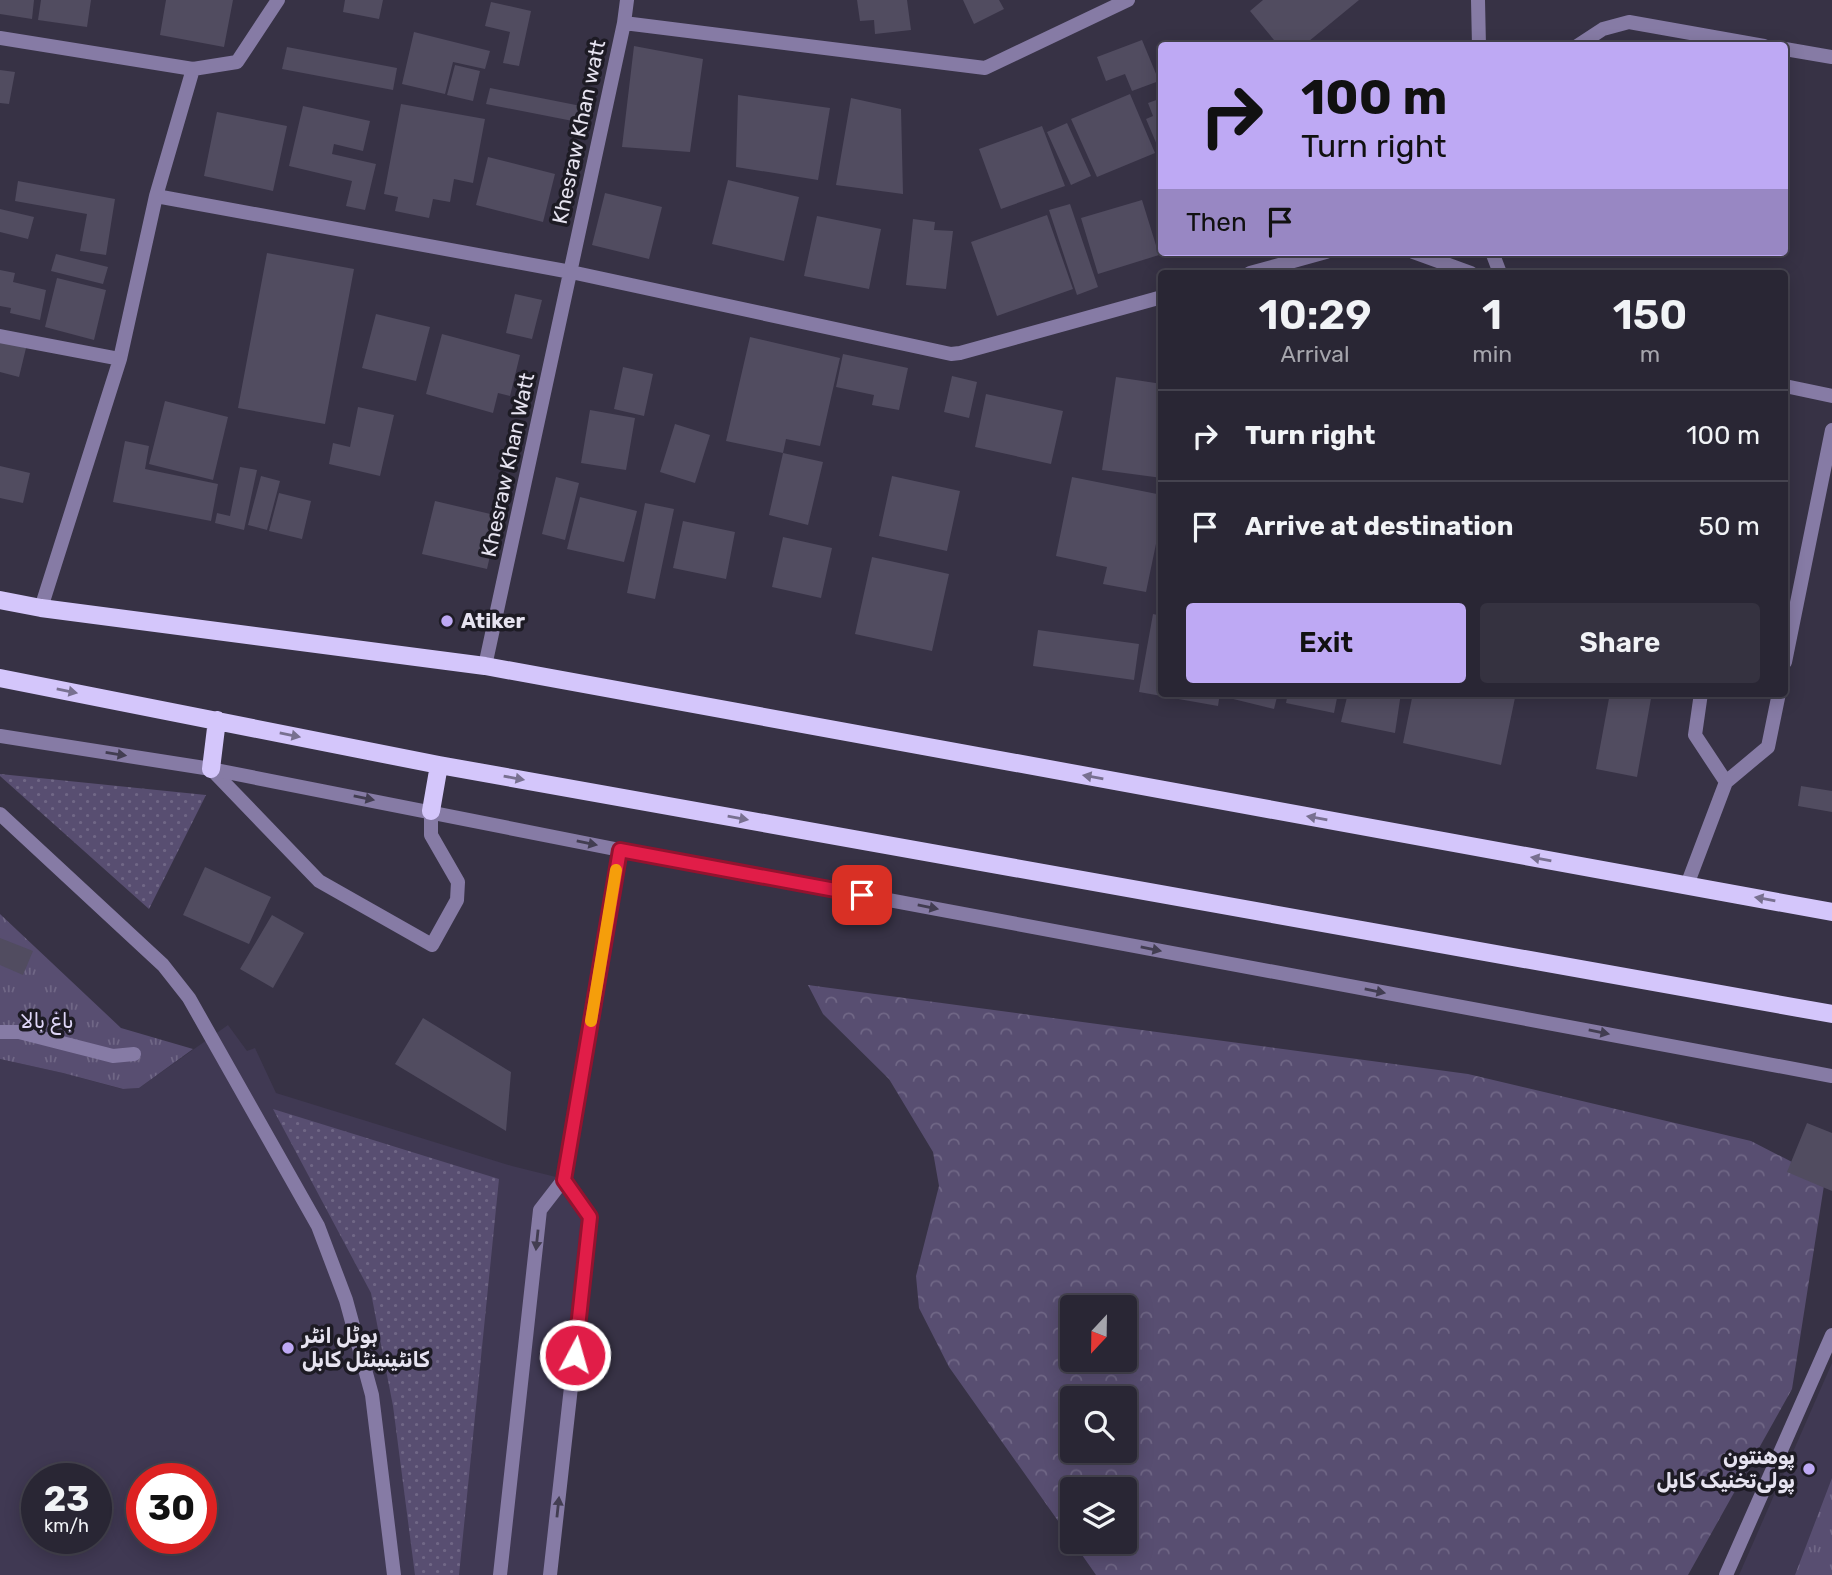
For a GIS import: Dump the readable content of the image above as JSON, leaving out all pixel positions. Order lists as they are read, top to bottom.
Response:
{
  "streets": {
    "street": ["Khesraw Khan watt", "Khesraw Khan Watt"]
  },
  "crossings": [
    ["Khesraw Khan watt", "Khesraw Khan Watt"]
  ],
  "parks": ["باغ بالا"],
  "places": ["Atiker", "ہوٹل انٹر کانٹینینٹل کابل", "پوهنتون پولی‌تخنیک کابل"],
  "north": "bottom",
  "page": {
    "turn": ["100 m", "Turn right"],
    "then": "Then",
    "eta": [
      "10:29",
      "Arrival",
      "1",
      "min",
      "150",
      "m"
    ],
    "list": [
      {
        "name": "Turn right",
        "value": "100 m"
      },
      {
        "name": "Arrive at destination",
        "value": "50 m"
      }
    ],
    "buttons": ["Exit", "Share"],
    "speed": "23 km/h",
    "limit": "30"
  }
}
